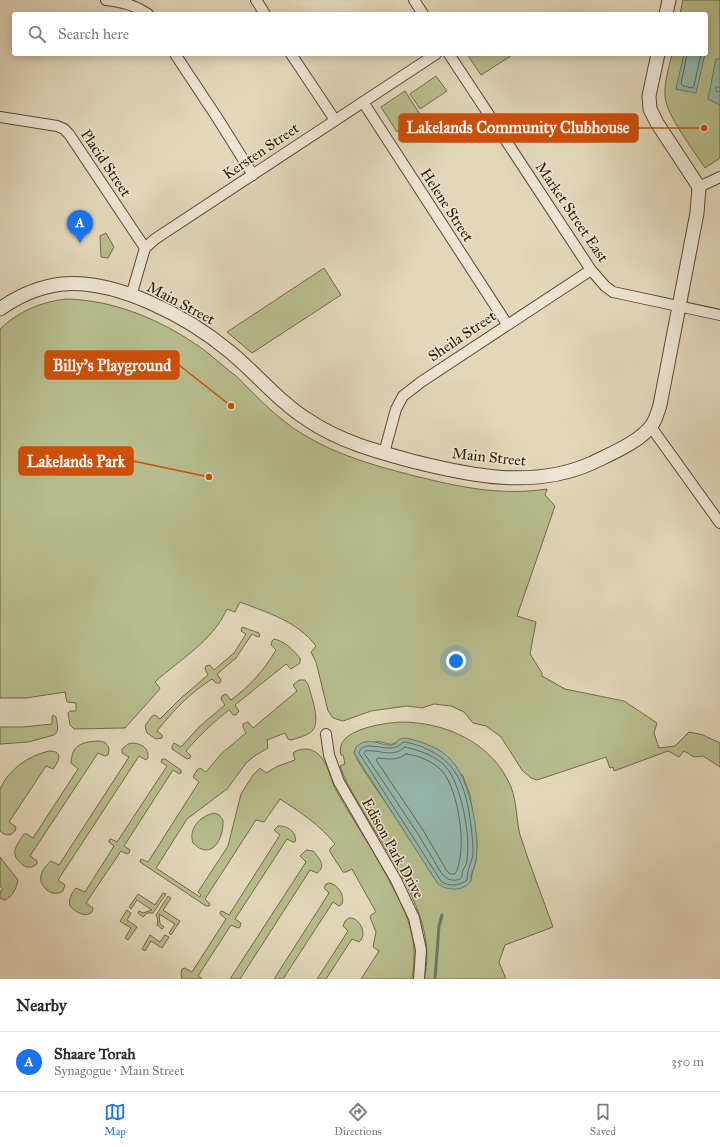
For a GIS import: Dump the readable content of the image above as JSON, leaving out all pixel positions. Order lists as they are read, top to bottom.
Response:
{
  "streets": {
    "street": [
      "Kersten Street",
      "Placid Street",
      "Helene Street",
      "Market Street East",
      "Main Street",
      "Sheila Street",
      "Edison Park Drive"
    ]
  },
  "crossings": [
    ["Kersten Street", "Placid Street"],
    ["Kersten Street", "Helene Street"],
    ["Helene Street", "Sheila Street"],
    ["Market Street East", "Sheila Street"],
    ["Main Street", "Sheila Street"]
  ],
  "places": ["Lakelands Community Clubhouse", "Billy's Playground", "Lakelands Park"],
  "page": {
    "search": "Search here",
    "pins": "A",
    "heading": "Nearby",
    "list": [
      {
        "mark": "A",
        "name": "Shaare Torah",
        "note": "Synagogue · Main Street",
        "value": "350 m"
      }
    ],
    "nav": ["Map", "Directions", "Saved"]
  }
}
